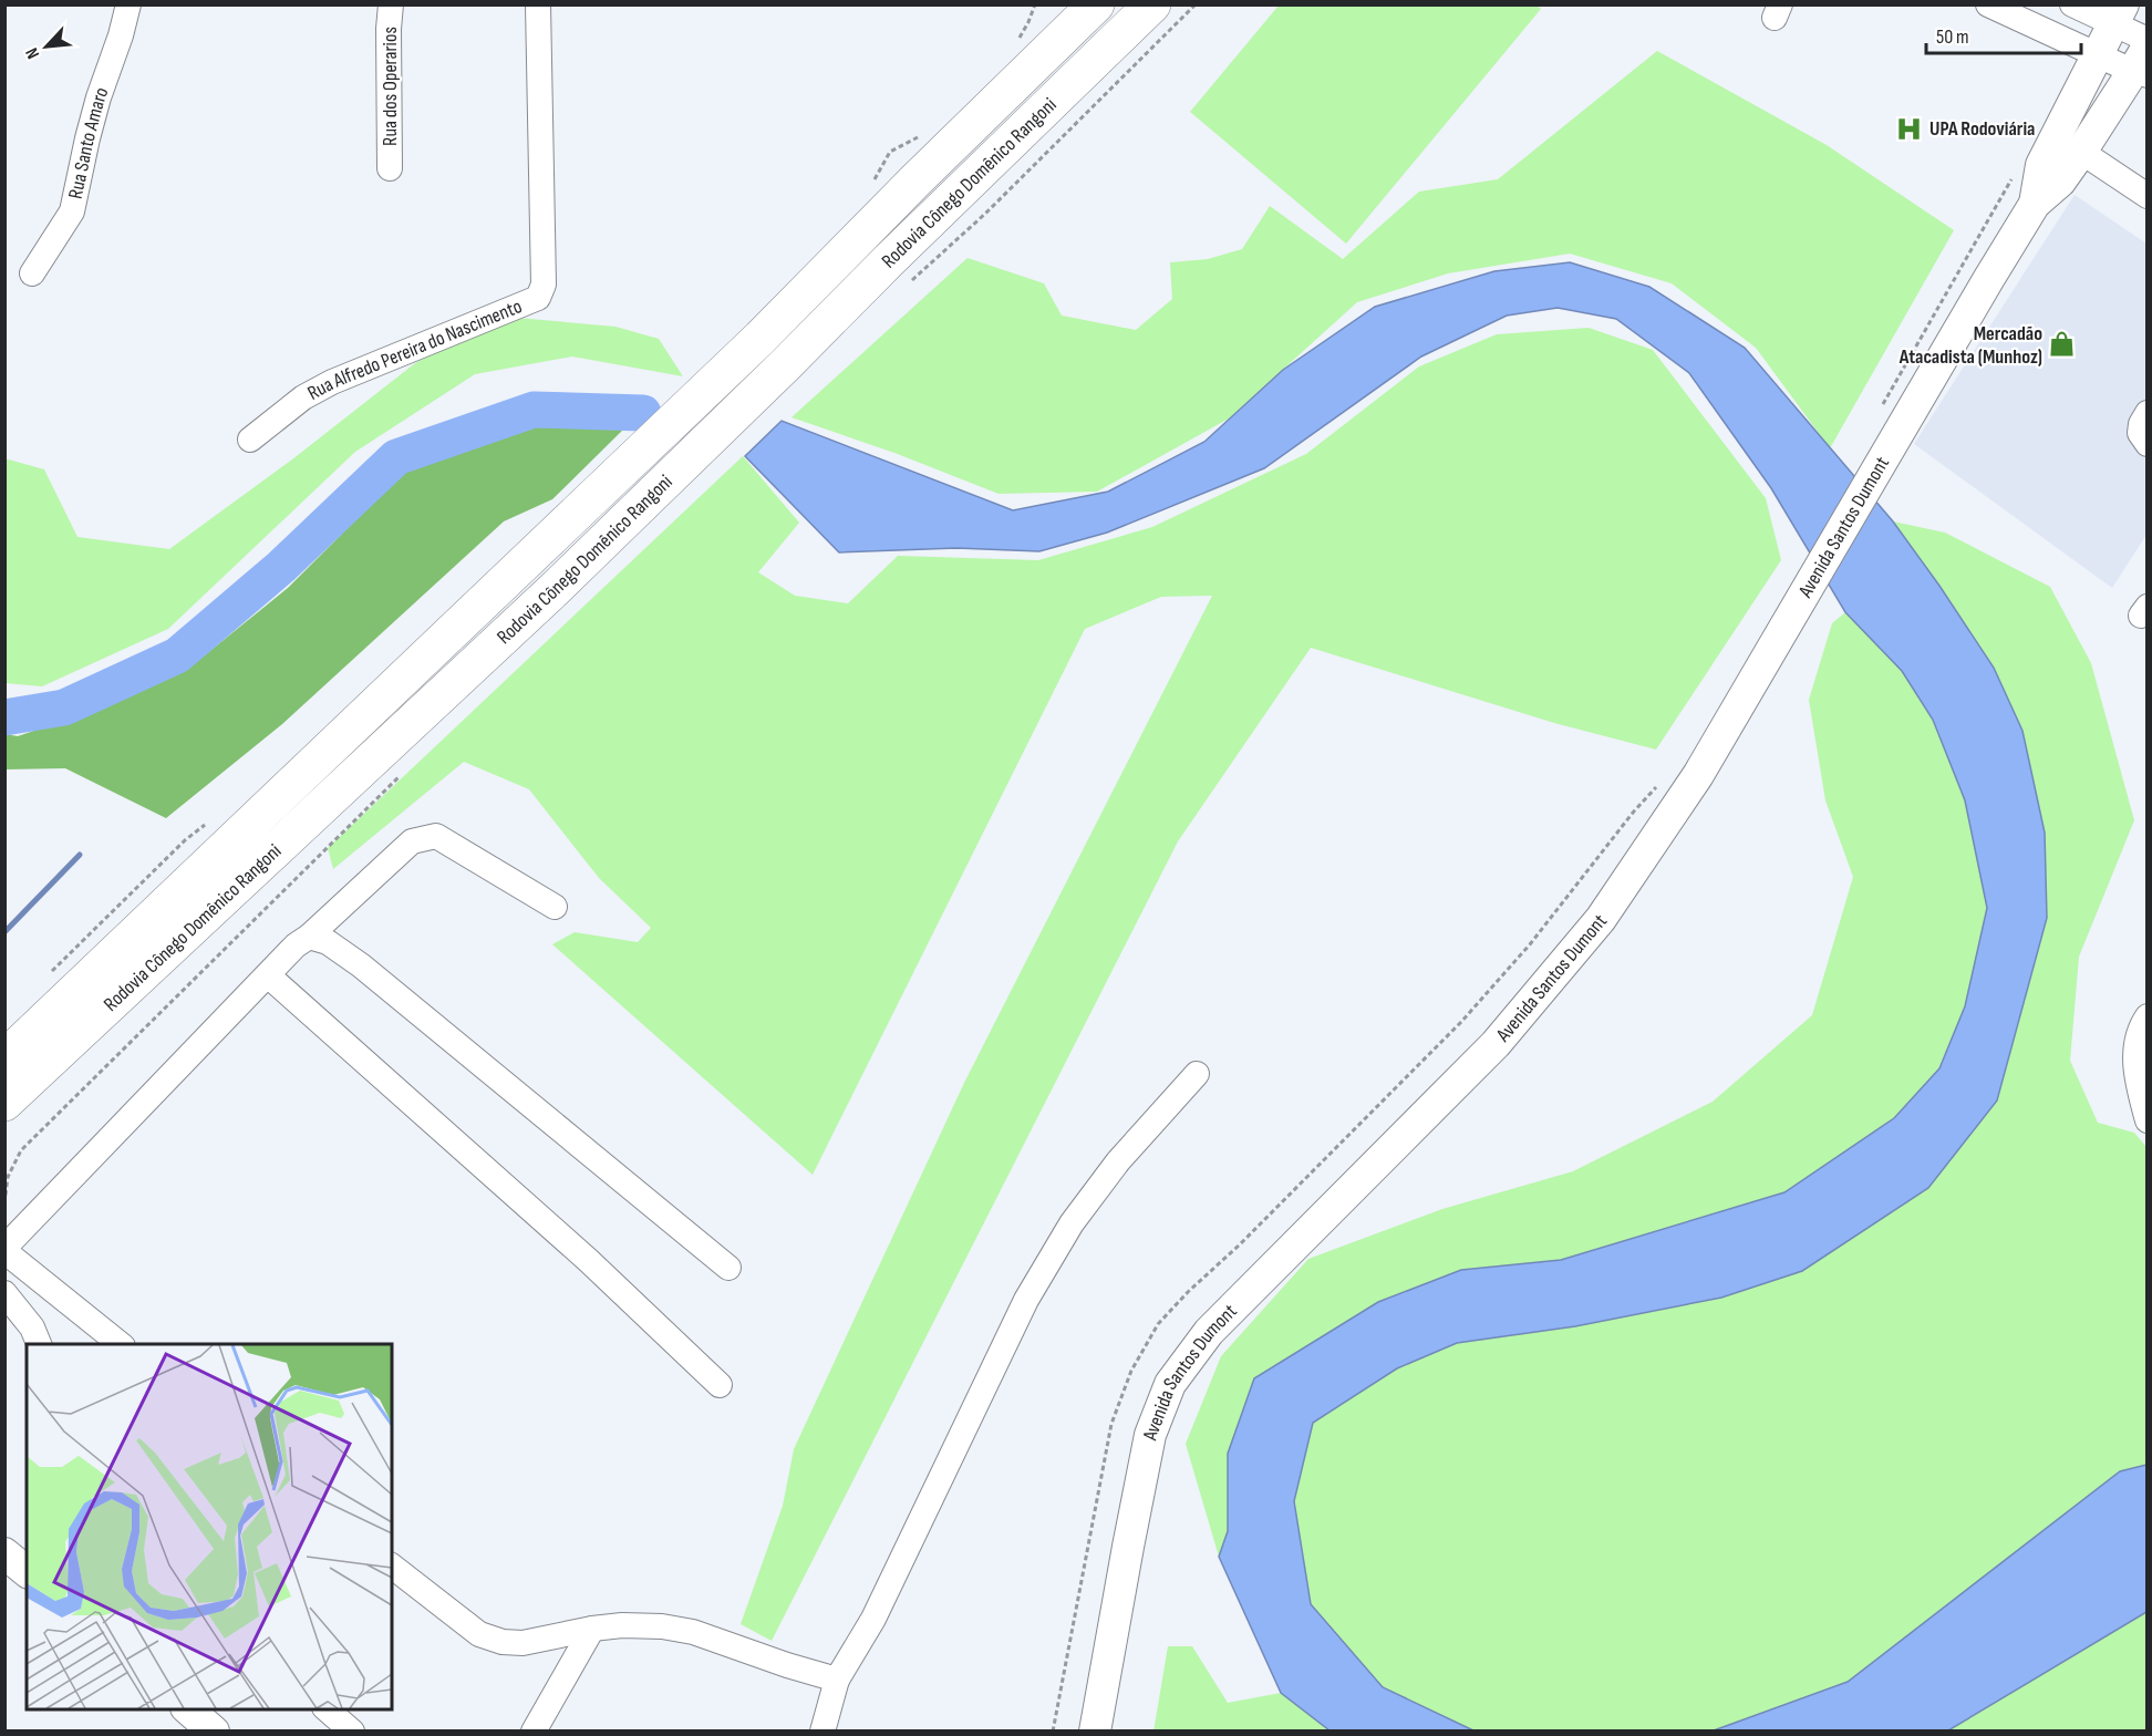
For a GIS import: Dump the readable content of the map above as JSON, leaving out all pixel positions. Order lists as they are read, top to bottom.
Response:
{
  "streets": {
    "highway": ["Rodovia Cônego Domênico Rangoni"],
    "main road": ["Avenida Santos Dumont"],
    "street": ["Rua dos Operarios", "Rua Santo Amaro", "Rua Alfredo Pereira do Nascimento"]
  },
  "places": {
    "hospital": ["UPA Rodoviária"],
    "shop": ["Mercadão Atacadista (Munhoz)"]
  },
  "scale_bar": "50 m",
  "north": "bottom left"
}
